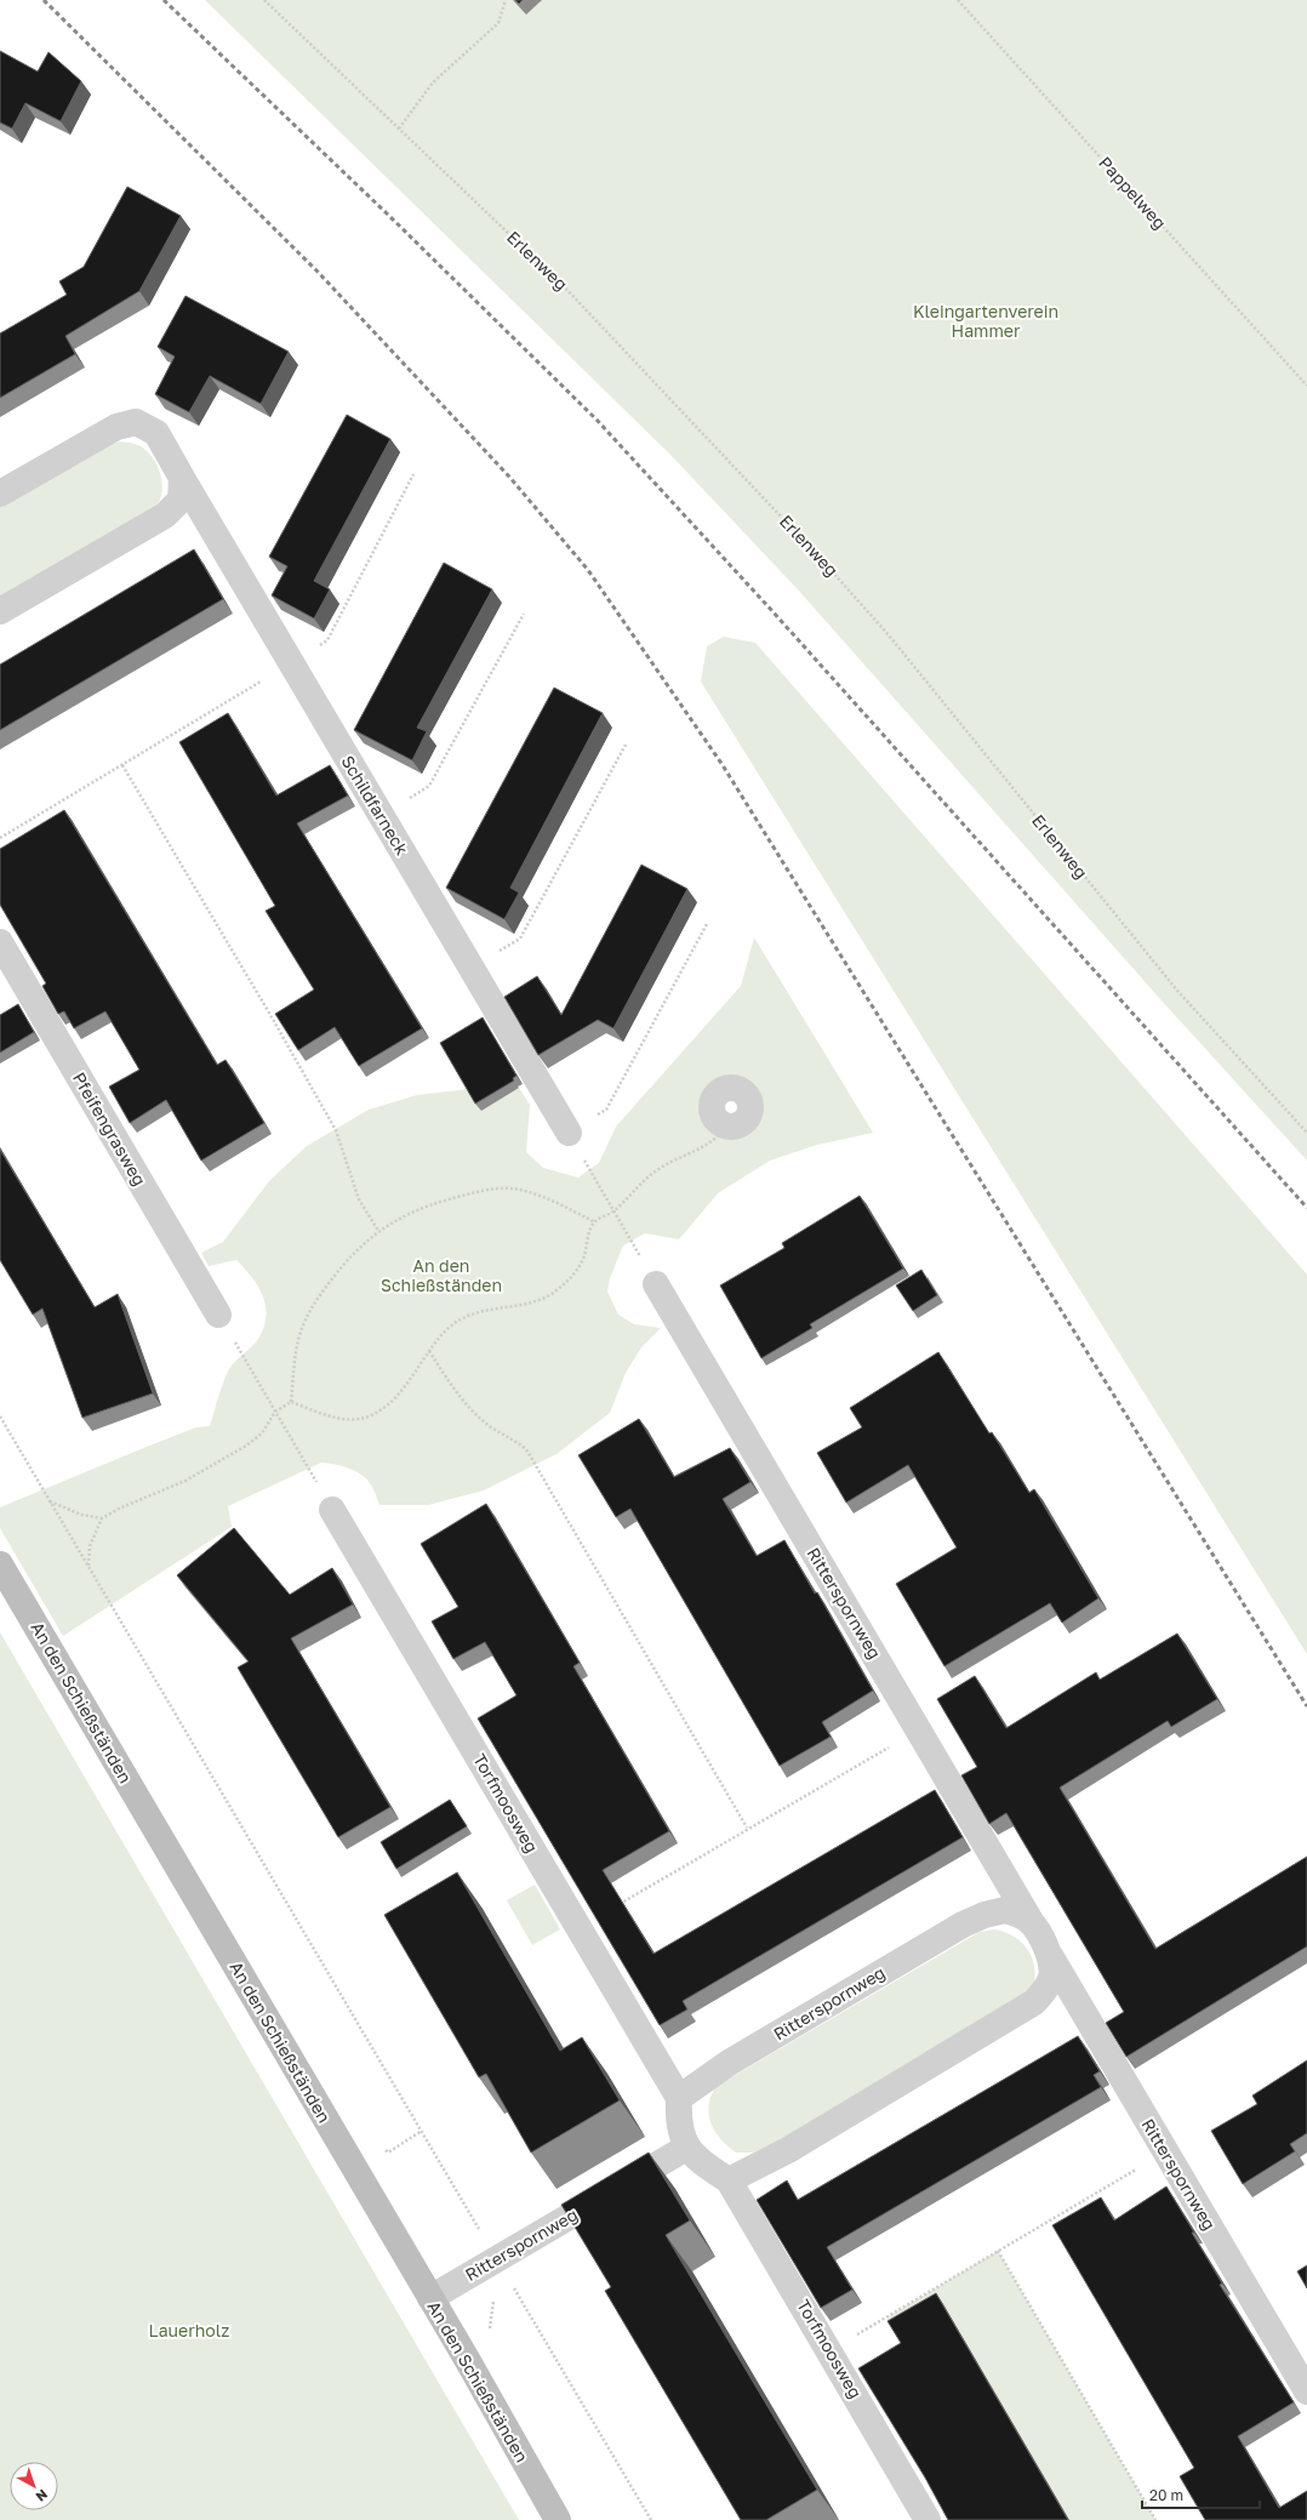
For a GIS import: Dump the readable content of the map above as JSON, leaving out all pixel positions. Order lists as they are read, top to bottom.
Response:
{
  "streets": {
    "street": [
      "Schildfarneck",
      "Pfeifengrasweg",
      "Ritterspornweg",
      "An den Schießständen",
      "Torfmoosweg"
    ],
    "path": ["Pappelweg", "Erlenweg"]
  },
  "crossings": [
    ["Ritterspornweg", "An den Schießständen"],
    ["Ritterspornweg", "Torfmoosweg"]
  ],
  "parks": ["Kleingartenverein Hammer", "An den Schießständen", "Lauerholz"],
  "scale_bar": "20 m",
  "north": "bottom right"
}
